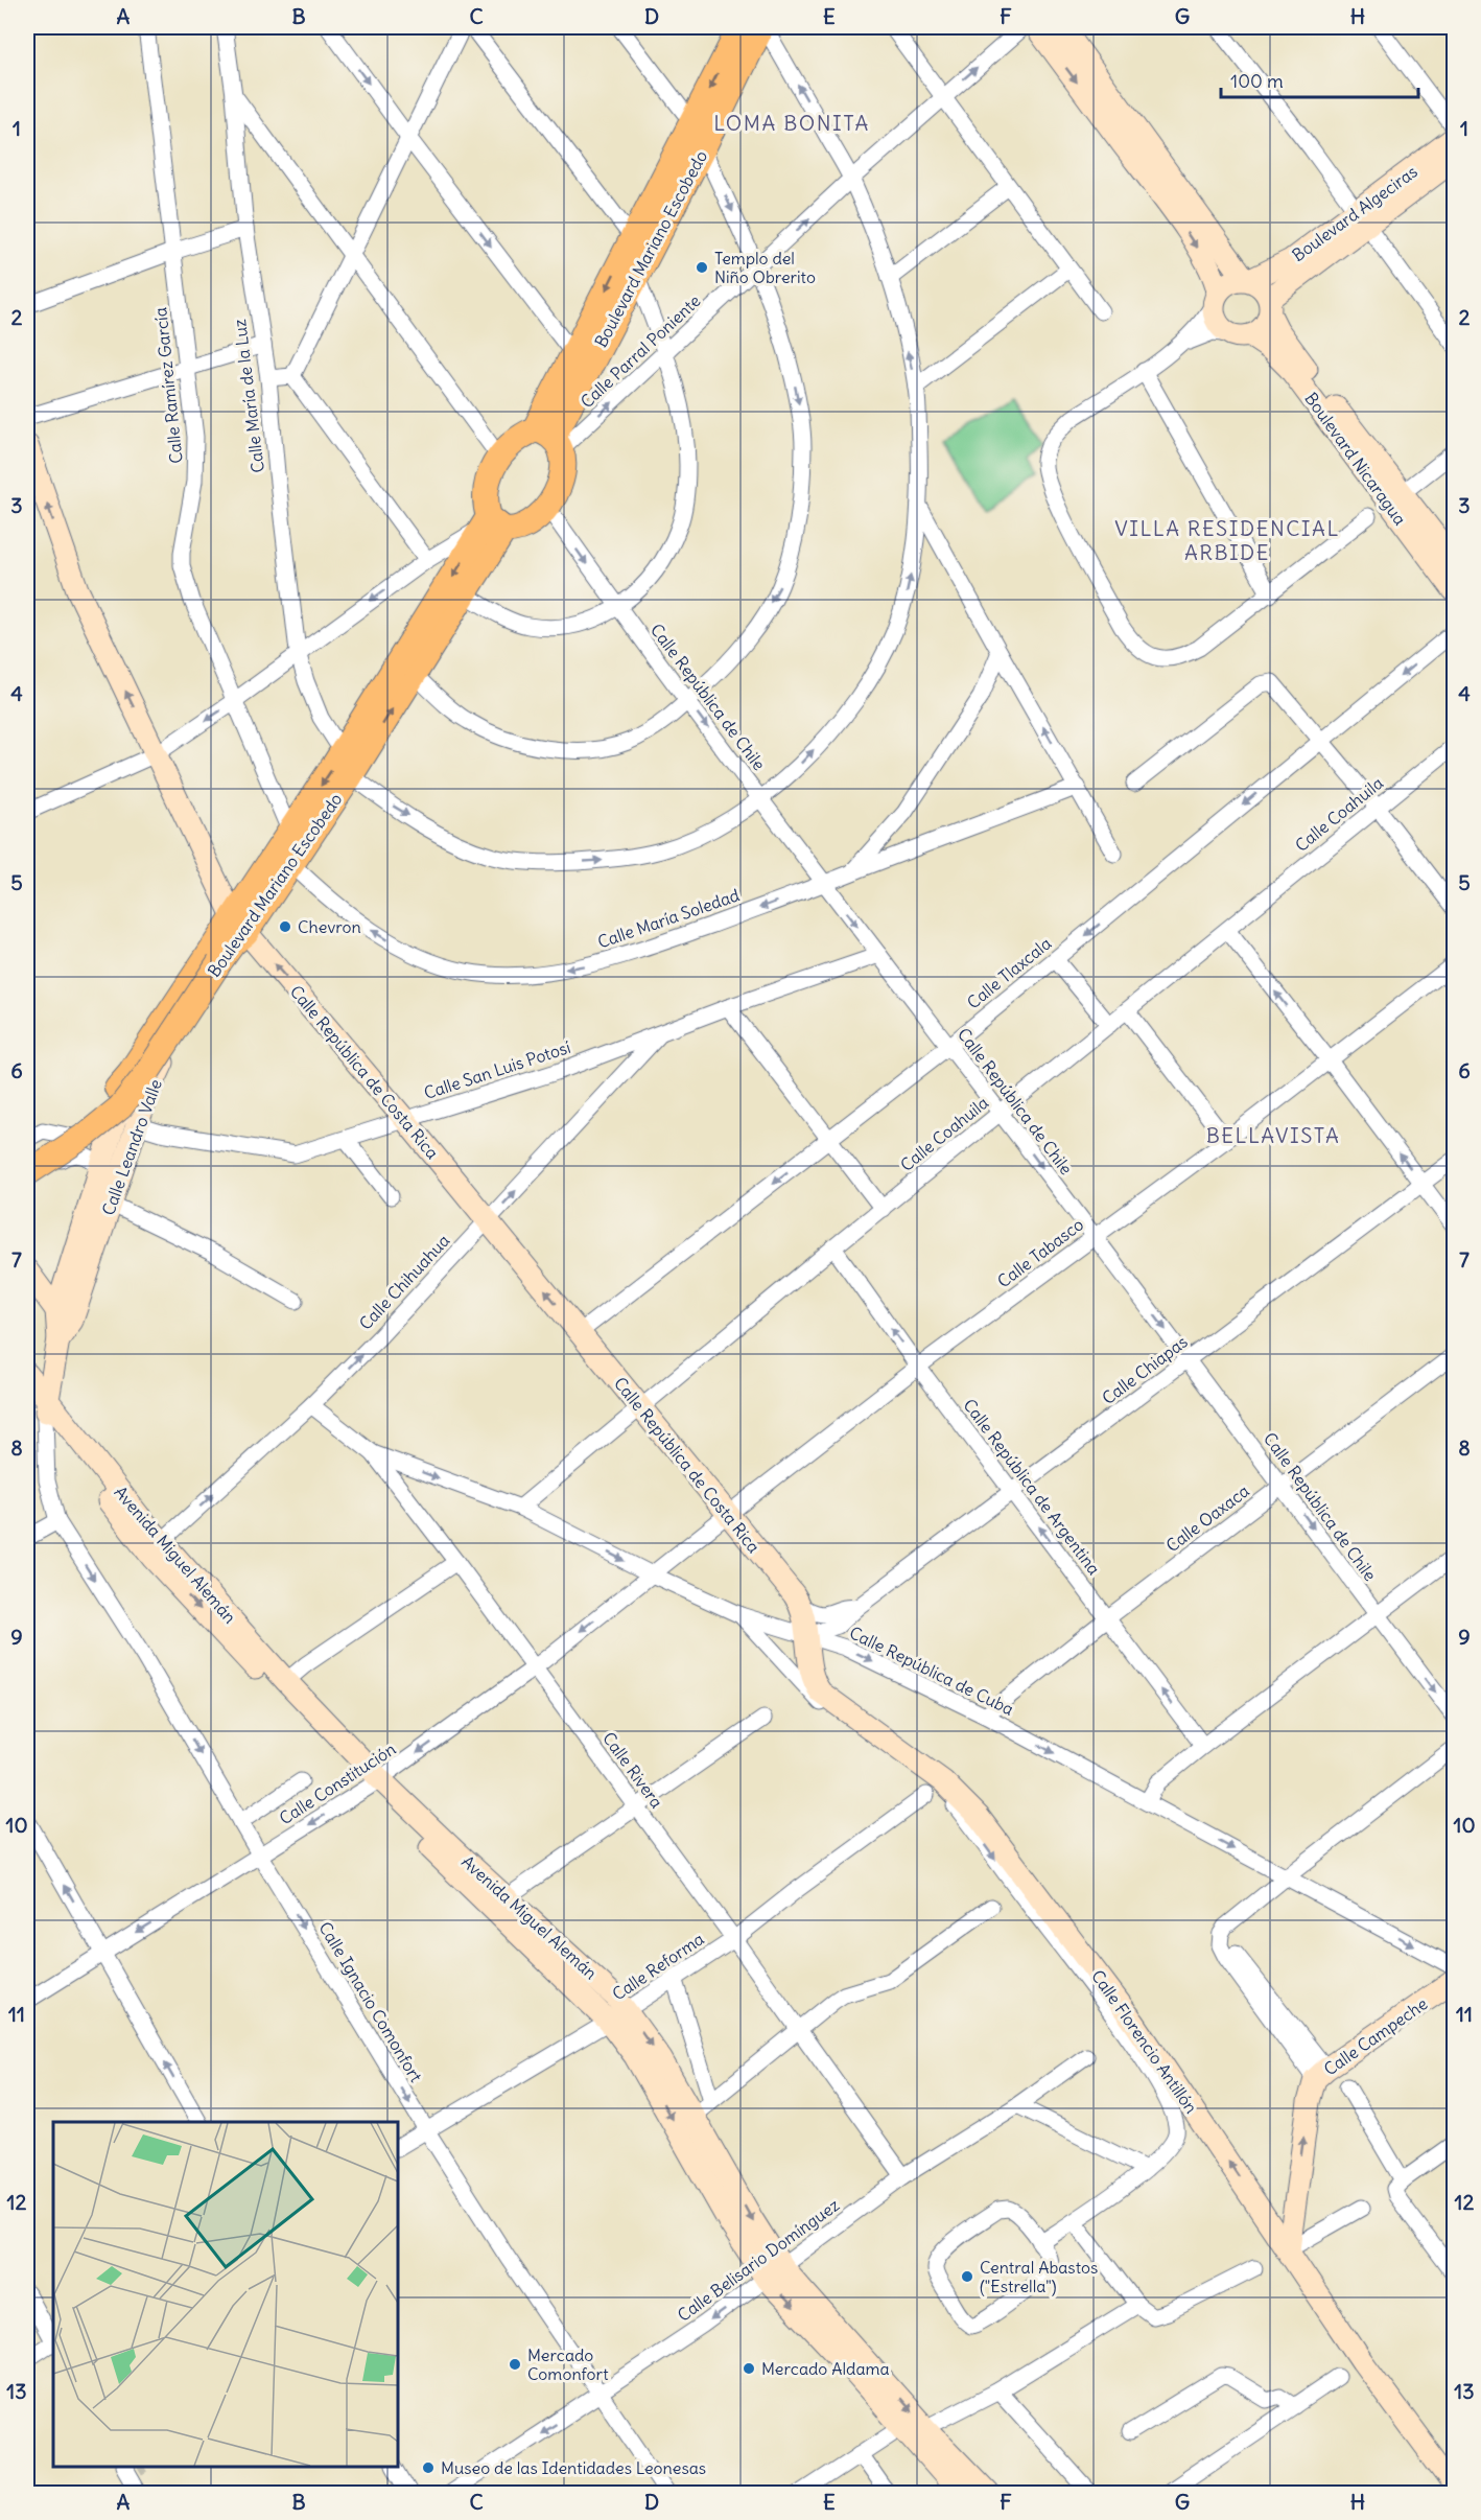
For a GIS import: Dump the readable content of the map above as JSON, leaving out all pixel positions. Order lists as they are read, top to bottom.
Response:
{
  "streets": {
    "main road": ["Boulevard Mariano Escobedo"],
    "street": [
      "Boulevard Algeciras",
      "Calle Parral Poniente",
      "Calle Ramírez García",
      "Calle María de la Luz",
      "Boulevard Nicaragua",
      "Calle República de Chile",
      "Calle Coahuila",
      "Calle María Soledad",
      "Calle Tlaxcala",
      "Calle San Luis Potosí",
      "Calle República de Costa Rica",
      "Calle Leandro Valle",
      "Calle Tabasco",
      "Calle Chihuahua",
      "Calle Chiapas",
      "Calle República de Argentina",
      "Calle Oaxaca",
      "Avenida Miguel Alemán",
      "Calle República de Cuba",
      "Calle Rivera",
      "Calle Constitución",
      "Calle Reforma",
      "Calle Ignacio Comonfort",
      "Calle Campeche",
      "Calle Florencio Antillón",
      "Calle Belisario Domínguez"
    ]
  },
  "crossings": [
    ["Boulevard Algeciras", "Boulevard Nicaragua"],
    ["Boulevard Mariano Escobedo", "Calle Parral Poniente"],
    ["Boulevard Mariano Escobedo", "Calle Ramírez García"],
    ["Boulevard Mariano Escobedo", "Calle María de la Luz"],
    ["Boulevard Mariano Escobedo", "Calle República de Chile"],
    ["Boulevard Mariano Escobedo", "Calle María Soledad"],
    ["Boulevard Mariano Escobedo", "Calle República de Costa Rica"],
    ["Boulevard Mariano Escobedo", "Calle Leandro Valle"],
    ["Calle Parral Poniente", "Calle María de la Luz"],
    ["Calle Parral Poniente", "Calle República de Chile"],
    ["Calle María de la Luz", "Calle República de Chile"],
    ["Calle República de Chile", "Calle Coahuila"],
    ["Calle República de Chile", "Calle María Soledad"],
    ["Calle República de Chile", "Calle Tlaxcala"],
    ["Calle República de Chile", "Calle San Luis Potosí"],
    ["Calle República de Chile", "Calle Tabasco"],
    ["Calle República de Chile", "Calle Chiapas"],
    ["Calle República de Chile", "Calle Oaxaca"],
    ["Calle Coahuila", "Calle República de Costa Rica"],
    ["Calle Coahuila", "Calle República de Argentina"],
    ["Calle Coahuila", "Calle República de Cuba"],
    ["Calle Tlaxcala", "Calle República de Costa Rica"],
    ["Calle San Luis Potosí", "Calle República de Costa Rica"],
    ["Calle San Luis Potosí", "Calle Leandro Valle"],
    ["Calle San Luis Potosí", "Calle Chihuahua"],
    ["Calle República de Costa Rica", "Calle Leandro Valle"],
    ["Calle República de Costa Rica", "Calle Tabasco"],
    ["Calle República de Costa Rica", "Calle Chihuahua"],
    ["Calle República de Costa Rica", "Calle Chiapas"],
    ["Calle República de Costa Rica", "Calle República de Cuba"],
    ["Calle República de Costa Rica", "Calle Florencio Antillón"],
    ["Calle Leandro Valle", "Avenida Miguel Alemán"],
    ["Calle Leandro Valle", "Calle Ignacio Comonfort"],
    ["Calle Tabasco", "Calle República de Argentina"],
    ["Calle Tabasco", "Calle República de Cuba"],
    ["Calle Tabasco", "Calle Constitución"],
    ["Calle Chihuahua", "Avenida Miguel Alemán"],
    ["Calle Chihuahua", "Calle Rivera"],
    ["Calle Chiapas", "Calle República de Argentina"],
    ["Calle Chiapas", "Calle República de Cuba"],
    ["Calle Chiapas", "Calle Florencio Antillón"],
    ["Calle República de Argentina", "Calle Oaxaca"],
    ["Calle Oaxaca", "Calle República de Cuba"],
    ["Avenida Miguel Alemán", "Calle Constitución"],
    ["Avenida Miguel Alemán", "Calle Reforma"],
    ["Avenida Miguel Alemán", "Calle Belisario Domínguez"],
    ["Calle República de Cuba", "Calle Rivera"],
    ["Calle República de Cuba", "Calle Constitución"],
    ["Calle República de Cuba", "Calle Florencio Antillón"],
    ["Calle Rivera", "Calle Constitución"],
    ["Calle Rivera", "Calle Reforma"],
    ["Calle Rivera", "Calle Belisario Domínguez"],
    ["Calle Constitución", "Calle Ignacio Comonfort"],
    ["Calle Reforma", "Calle Ignacio Comonfort"],
    ["Calle Ignacio Comonfort", "Calle Belisario Domínguez"],
    ["Calle Campeche", "Calle Florencio Antillón"]
  ],
  "one_way": [
    "Calle Parral Poniente",
    "Calle República de Chile",
    "Calle María Soledad",
    "Calle Tlaxcala",
    "Calle República de Costa Rica",
    "Calle Chihuahua",
    "Calle República de Argentina",
    "Calle República de Cuba",
    "Calle Ignacio Comonfort",
    "Calle Campeche",
    "Calle Belisario Domínguez"
  ],
  "districts": ["LOMA BONITA", "VILLA RESIDENCIAL ARBIDE", "BELLAVISTA"],
  "places": [
    "Templo del Niño Obrerito",
    "Chevron",
    "Central Abastos (\"Estrella\")",
    "Mercado Comonfort",
    "Mercado Aldama",
    "Museo de las Identidades Leonesas"
  ],
  "scale_bar": "100 m",
  "grid": {
    "columns": [
      "A",
      "B",
      "C",
      "D",
      "E",
      "F",
      "G",
      "H"
    ],
    "rows": [
      "1",
      "2",
      "3",
      "4",
      "5",
      "6",
      "7",
      "8",
      "9",
      "10",
      "11",
      "12",
      "13"
    ]
  }
}
